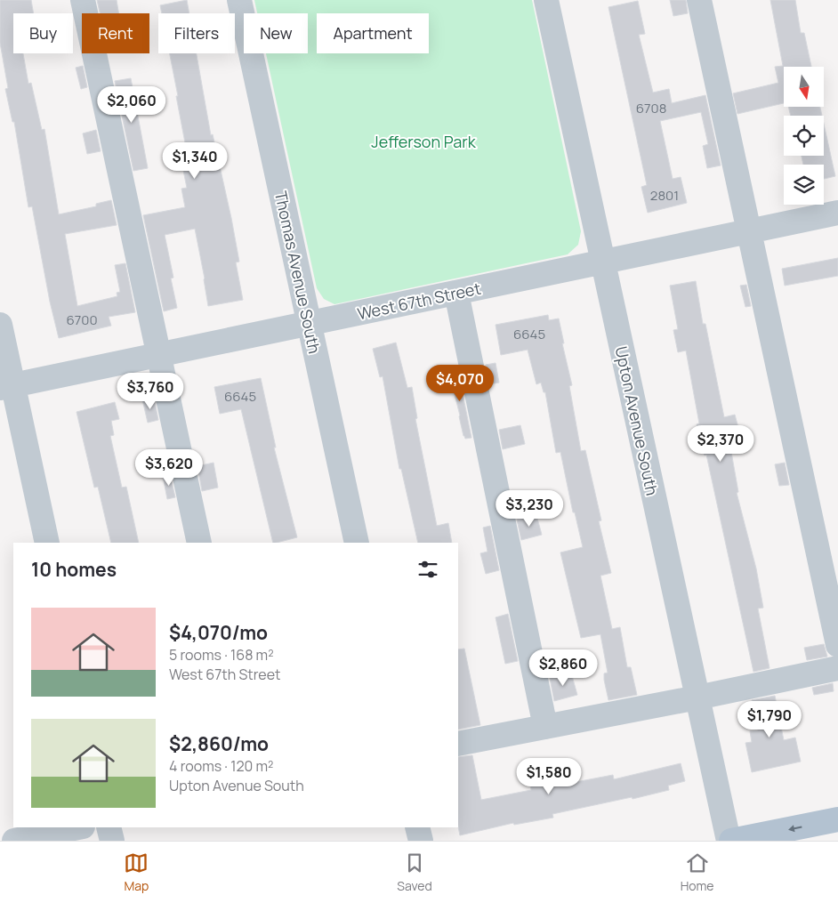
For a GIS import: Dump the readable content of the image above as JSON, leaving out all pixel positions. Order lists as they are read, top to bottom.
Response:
{
  "streets": {
    "street": ["Thomas Avenue South", "West 67th Street", "Upton Avenue South"]
  },
  "crossings": [
    ["Thomas Avenue South", "West 67th Street"],
    ["West 67th Street", "Upton Avenue South"]
  ],
  "parks": ["Jefferson Park"],
  "house_numbers": [
    "6708",
    "2801",
    "6700",
    "6645",
    "6645"
  ],
  "north": "bottom",
  "page": {
    "chip": [
      "Buy",
      "Rent",
      "Filters",
      "New",
      "Apartment"
    ],
    "price": [
      "$2,060",
      "$1,340",
      "$4,070",
      "$3,760",
      "$2,370",
      "$3,620",
      "$3,230",
      "$2,860",
      "$1,790",
      "$1,580"
    ],
    "heading": "10 homes",
    "list": [
      {
        "name": "$4,070/mo",
        "note": "5 rooms · 168 m² · West 67th Street"
      },
      {
        "name": "$2,860/mo",
        "note": "4 rooms · 120 m² · Upton Avenue South"
      }
    ],
    "tabs": ["Map", "Saved", "Home"]
  }
}
